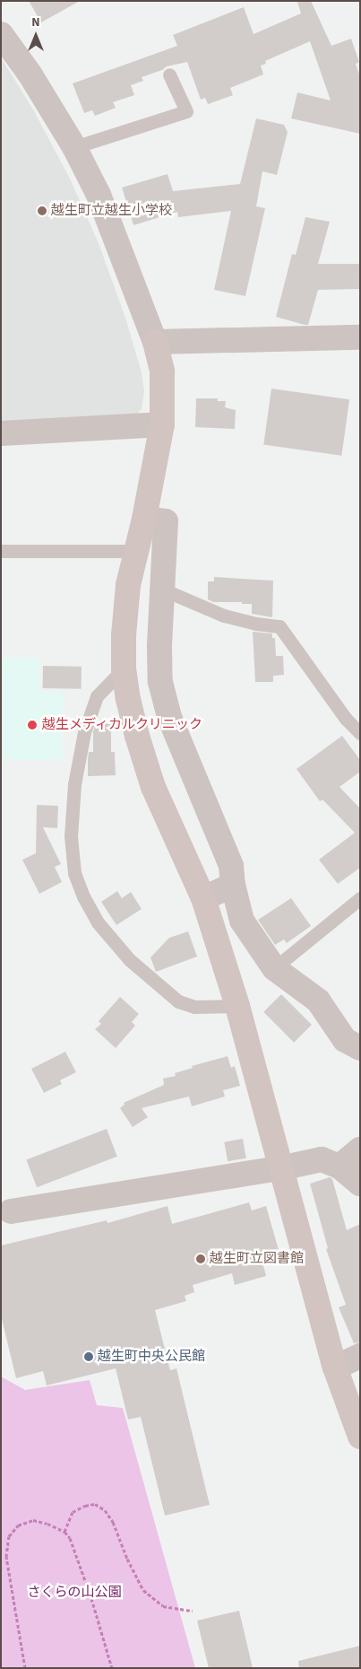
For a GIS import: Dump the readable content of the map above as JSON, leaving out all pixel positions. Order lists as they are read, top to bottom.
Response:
{
  "parks": ["さくらの山公園"],
  "places": [
    "越生町立越生小学校",
    "越生メディカルクリニック",
    "越生町立図書館",
    "越生町中央公民館"
  ],
  "north": "top"
}
